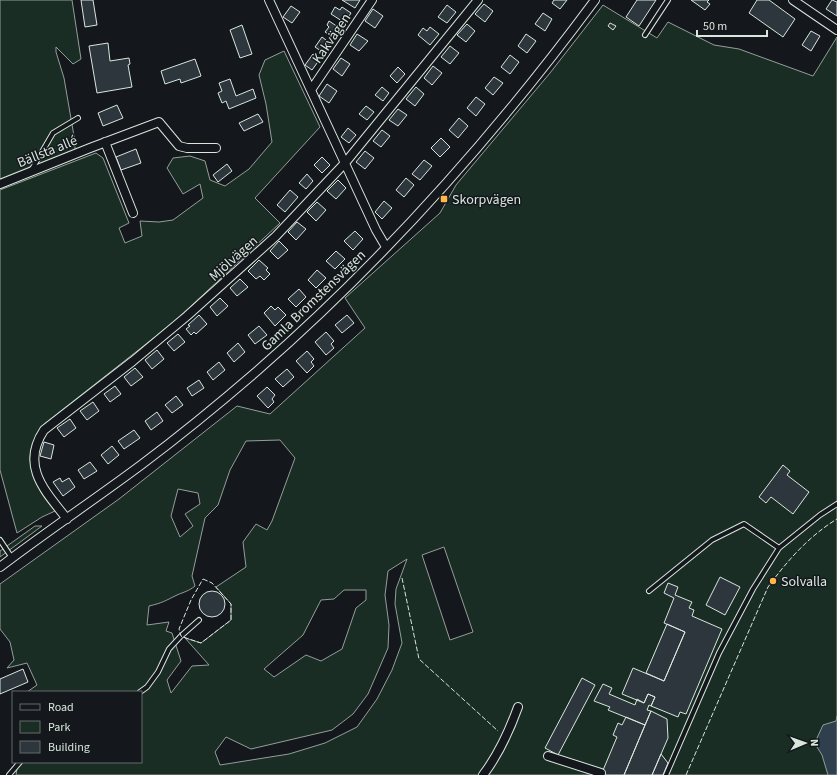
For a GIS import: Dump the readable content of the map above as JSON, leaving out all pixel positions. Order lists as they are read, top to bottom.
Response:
{
  "streets": {
    "street": [
      "Kakvägen",
      "Bällsta allé",
      "Mjölvägen",
      "Gamla Bromstensvägen"
    ]
  },
  "crossings": [
    ["Mjölvägen", "Gamla Bromstensvägen"]
  ],
  "places": {
    "transit": ["Skorpvägen"],
    "other": ["Solvalla"]
  },
  "legend": ["Road", "Park", "Building"],
  "scale_bar": "50 m",
  "north": "right"
}
